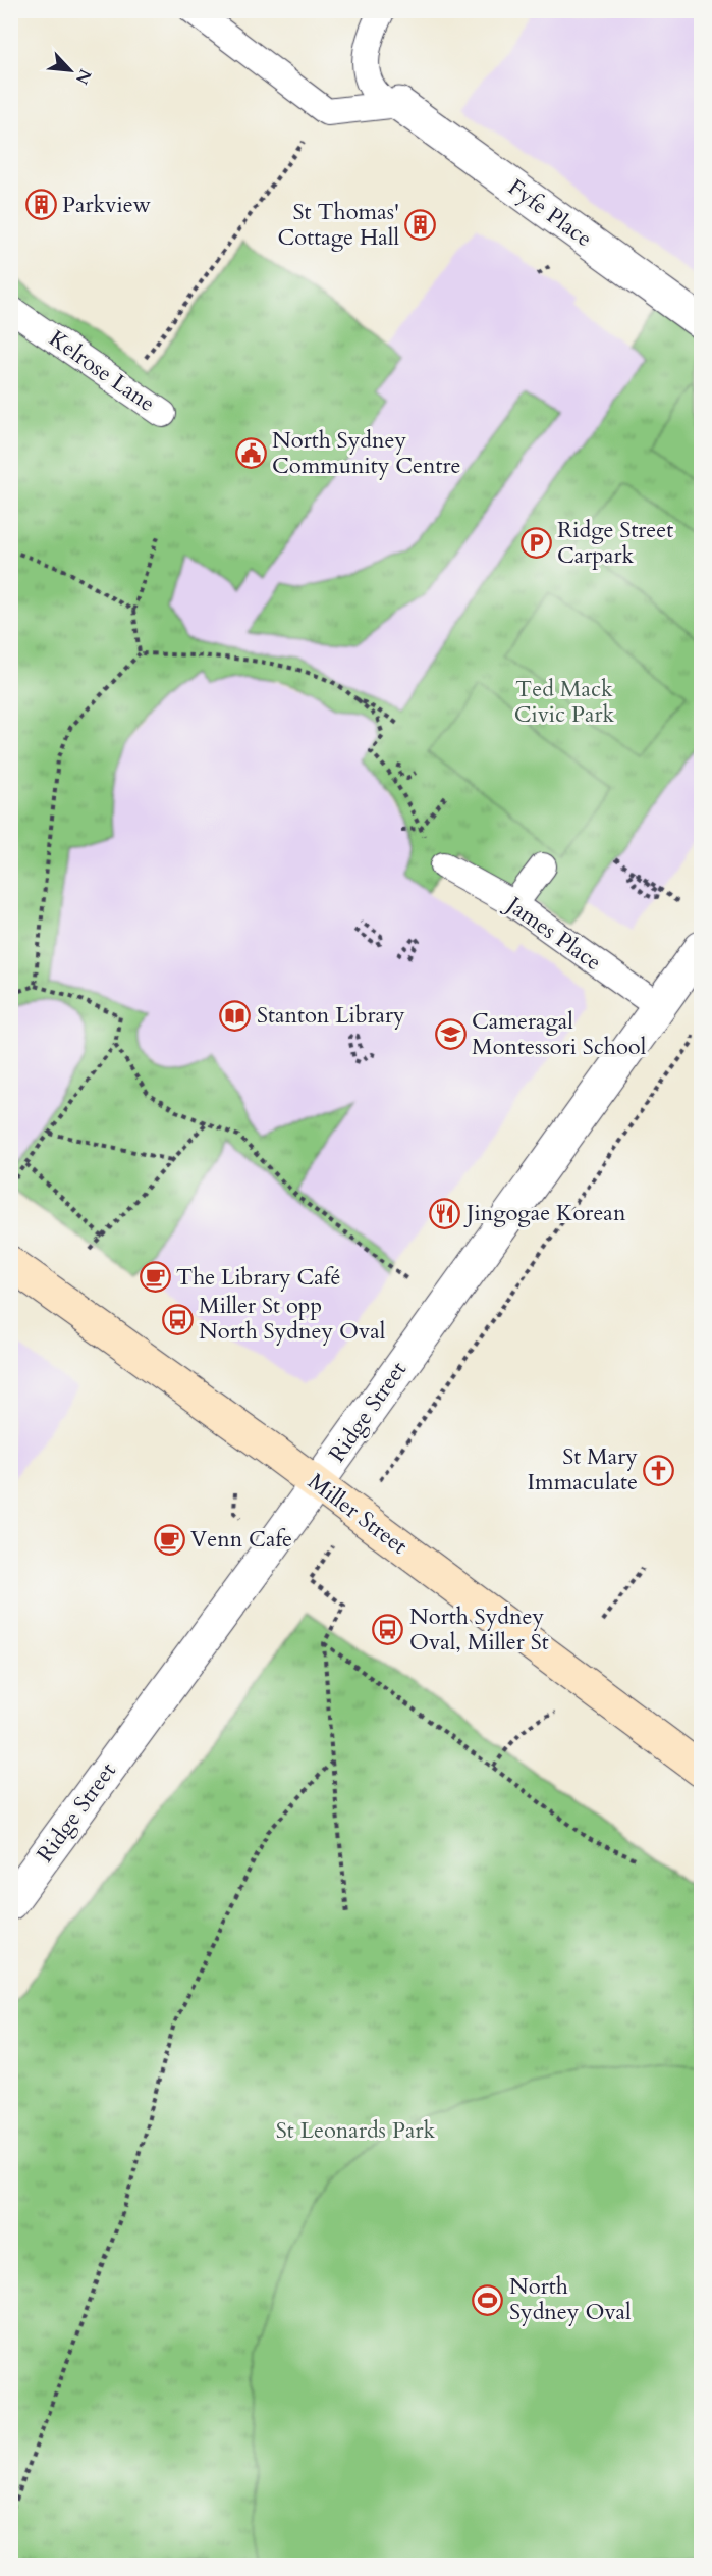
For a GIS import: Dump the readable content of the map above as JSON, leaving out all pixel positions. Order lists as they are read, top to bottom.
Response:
{
  "streets": {
    "main road": ["Miller Street"],
    "street": ["Fyfe Place", "Ridge Street"],
    "lane": ["Kelrose Lane", "James Place"]
  },
  "crossings": [
    ["James Place", "Ridge Street"],
    ["Ridge Street", "Miller Street"]
  ],
  "parks": ["Ted Mack Civic Park", "St Leonards Park"],
  "places": {
    "building": ["Parkview", "St Thomas' Cottage Hall"],
    "public building": ["North Sydney Community Centre"],
    "parking": ["Ridge Street Carpark"],
    "library": ["Stanton Library"],
    "school or university": ["Cameragal Montessori School"],
    "restaurant": ["Jingogae Korean"],
    "cafe": ["The Library Café", "Venn Cafe"],
    "bus stop": ["Miller St opp North Sydney Oval", "North Sydney Oval, Miller St"],
    "church": ["St Mary Immaculate"],
    "sports": ["North Sydney Oval"]
  },
  "north": "bottom right"
}
